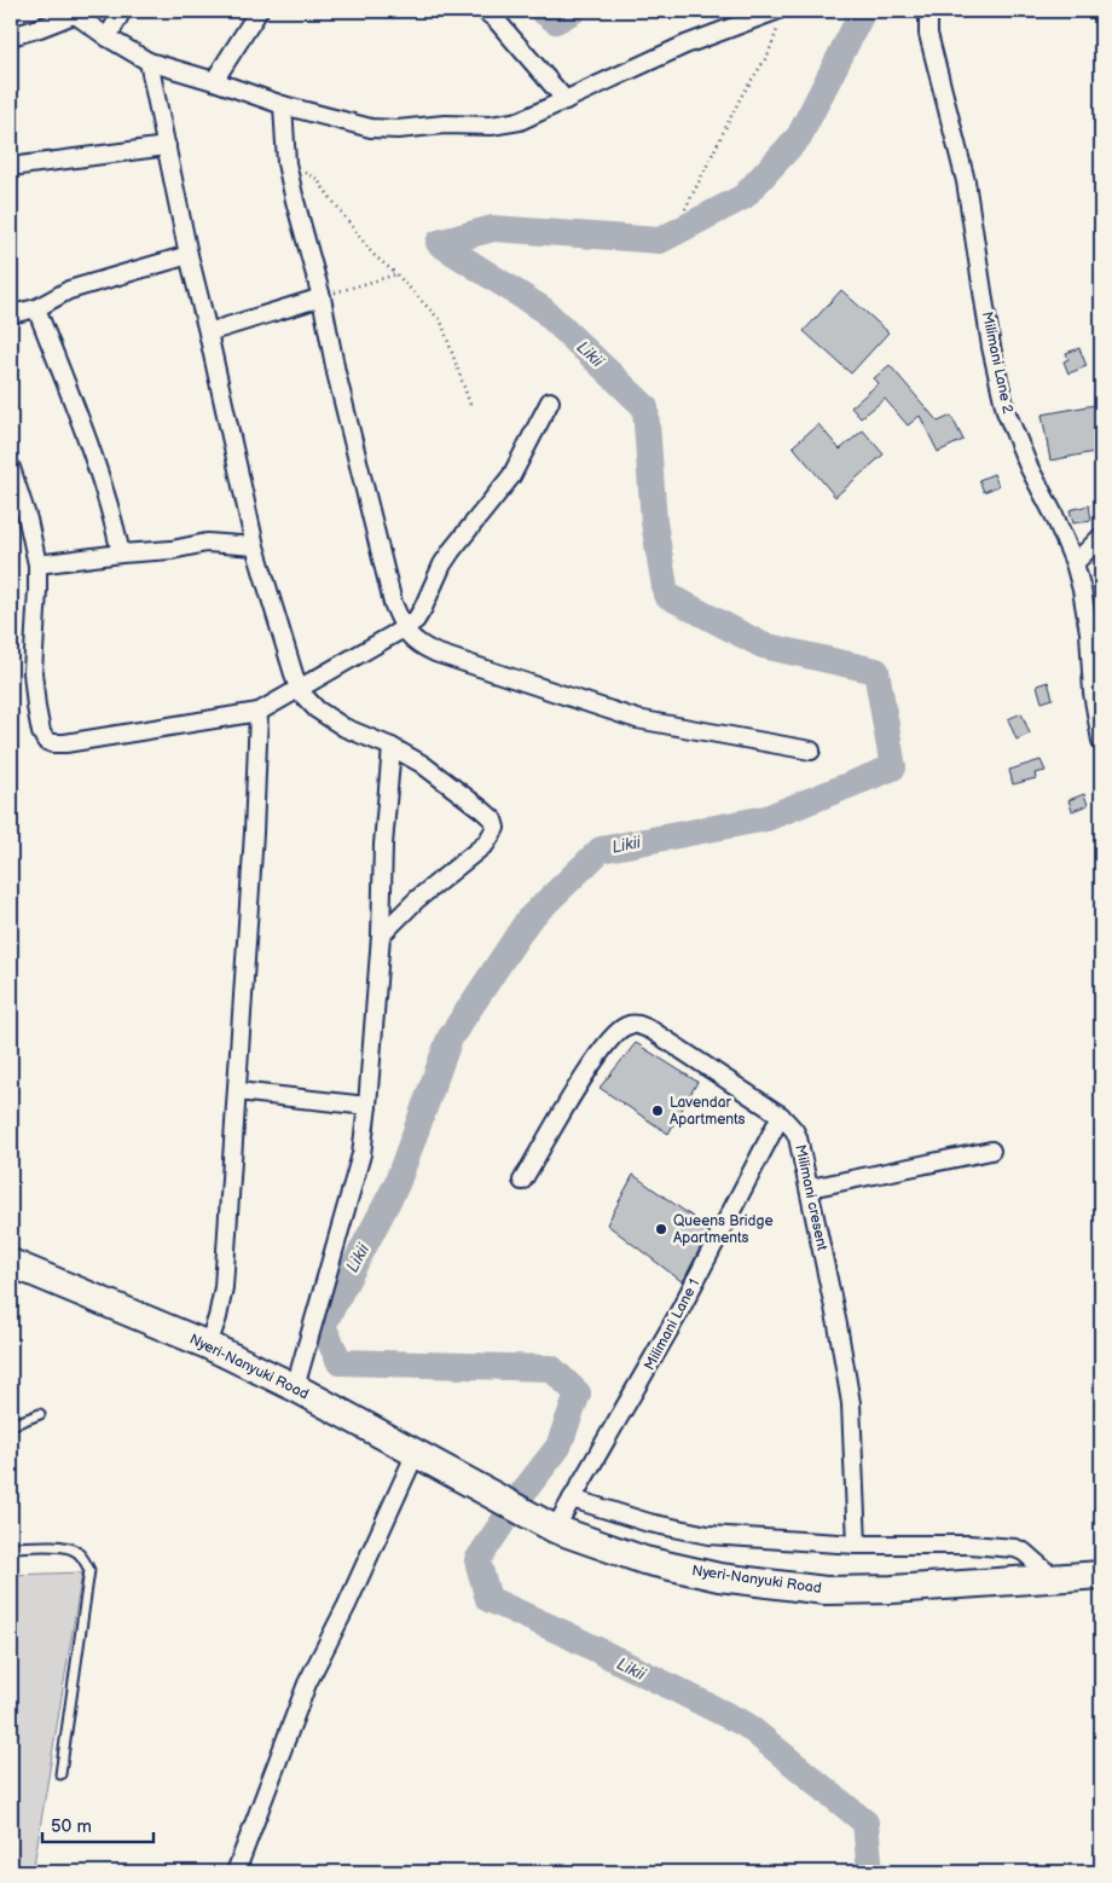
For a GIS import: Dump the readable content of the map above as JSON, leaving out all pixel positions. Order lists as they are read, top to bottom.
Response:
{
  "streets": {
    "highway": ["Nyeri-Nanyuki Road"],
    "street": ["Milimani Lane 2", "Milimani cresent", "Milimani Lane 1"]
  },
  "crossings": [
    ["Milimani cresent", "Milimani Lane 1"],
    ["Milimani Lane 1", "Nyeri-Nanyuki Road"]
  ],
  "water": ["Likii"],
  "places": ["Lavendar Apartments", "Queens Bridge Apartments"],
  "scale_bar": "50 m"
}
